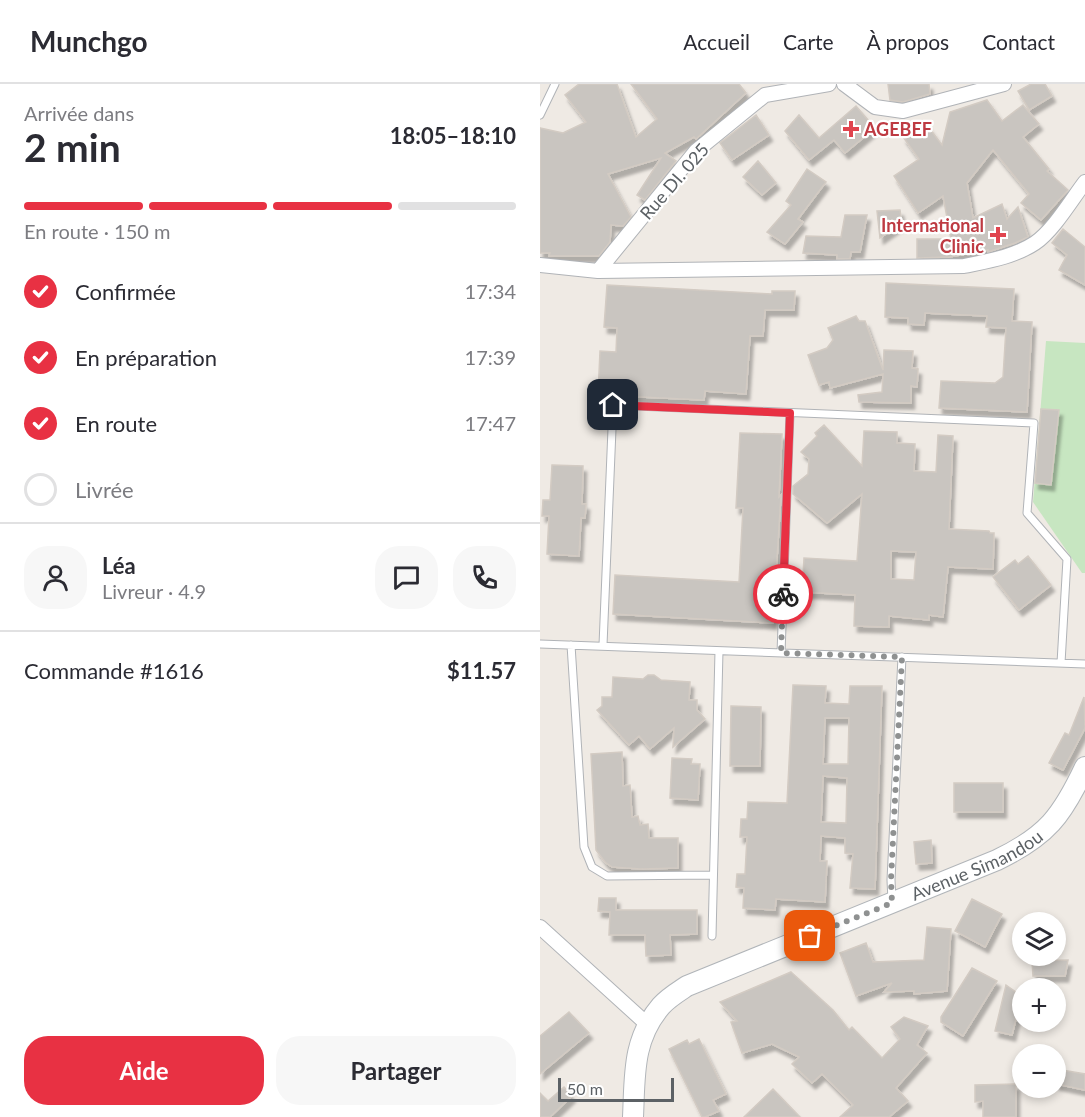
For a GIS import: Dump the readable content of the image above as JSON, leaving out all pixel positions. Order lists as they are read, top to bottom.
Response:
{
  "streets": {
    "main road": ["Avenue Simandou"],
    "street": ["Rue DI. 025"]
  },
  "places": {
    "health": ["AGEBEF", "International Clinic"]
  },
  "scale_bar": "50 m",
  "page": {
    "header": "Munchgo",
    "nav": [
      "Accueil",
      "Carte",
      "À propos",
      "Contact"
    ],
    "heading": ["2 min", "Arrivée dans", "18:05–18:10"],
    "panel": [
      "Léa",
      "Livreur · 4.9",
      "Commande #1616",
      "$11.57"
    ],
    "bar": "En route · 150 m",
    "list": [
      ["Confirmée", "17:34"],
      ["En préparation", "17:39"],
      ["En route", "17:47"],
      "Livrée"
    ],
    "map_buttons": ["+", "−"],
    "buttons": ["Aide", "Partager"],
    "scale": "50 m"
  }
}
